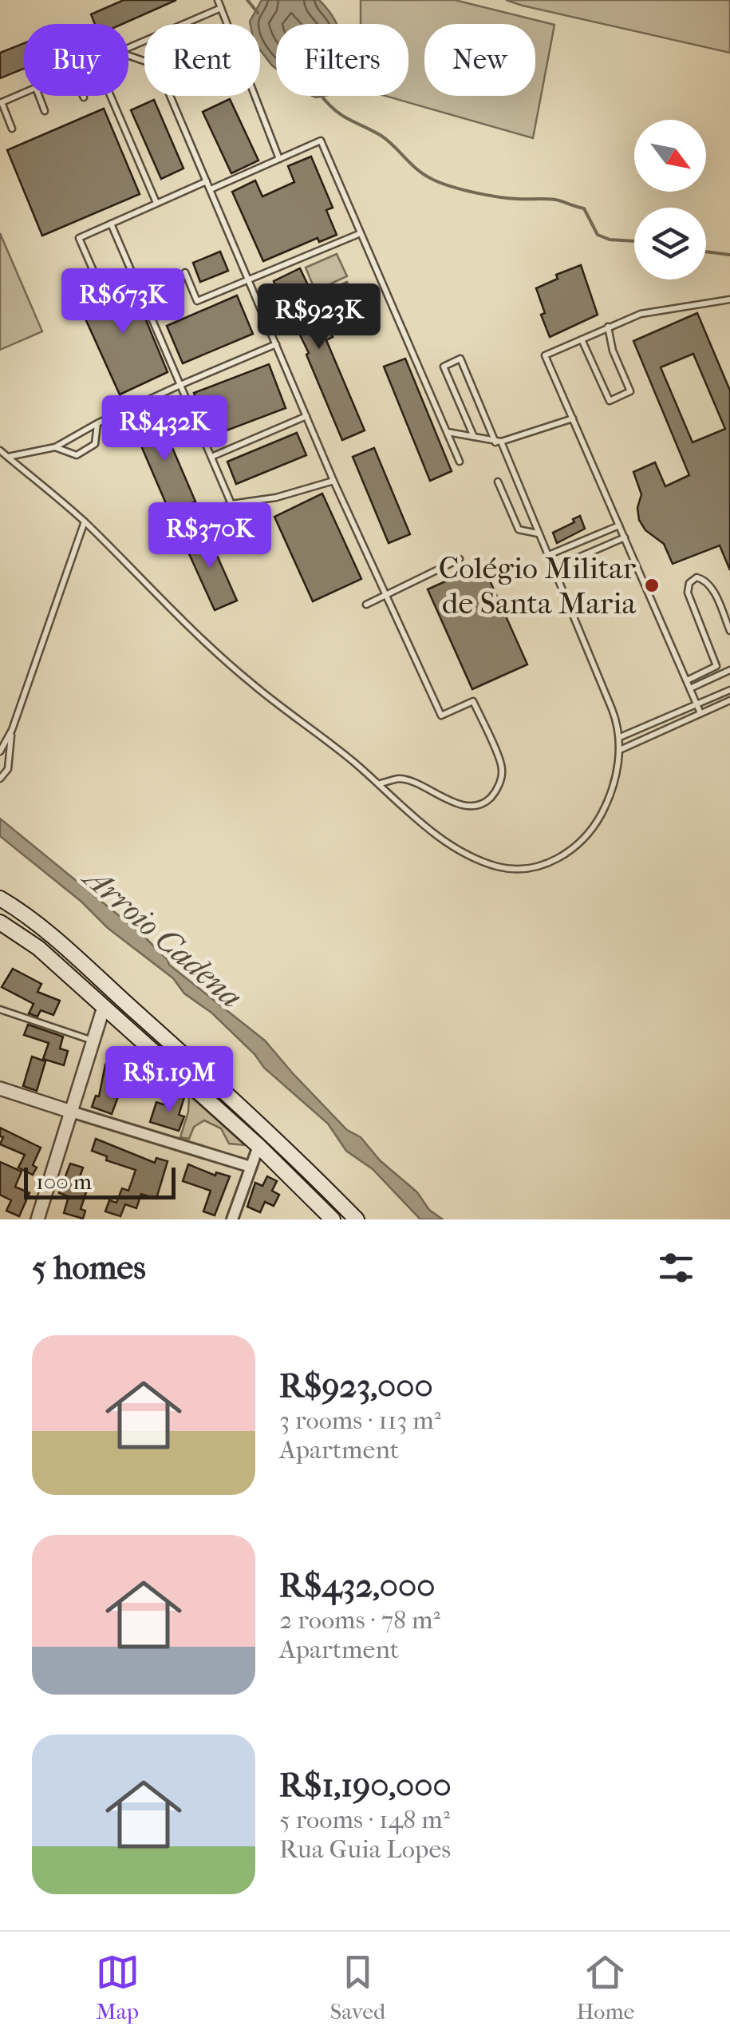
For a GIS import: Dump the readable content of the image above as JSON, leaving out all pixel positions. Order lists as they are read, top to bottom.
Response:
{
  "water": ["Arroio Cadena"],
  "places": ["Colégio Militar de Santa Maria"],
  "scale_bar": "100 m",
  "north": "bottom right",
  "page": {
    "chip": [
      "Buy",
      "Rent",
      "Filters",
      "New"
    ],
    "price": [
      "R$673K",
      "R$923K",
      "R$432K",
      "R$370K",
      "R$1.19M"
    ],
    "scale": "100 m",
    "heading": "5 homes",
    "list": [
      {
        "name": "R$923,000",
        "note": "3 rooms · 113 m² · Apartment"
      },
      {
        "name": "R$432,000",
        "note": "2 rooms · 78 m² · Apartment"
      },
      {
        "name": "R$1,190,000",
        "note": "5 rooms · 148 m² · Rua Guia Lopes"
      }
    ],
    "tabs": ["Map", "Saved", "Home"]
  }
}
